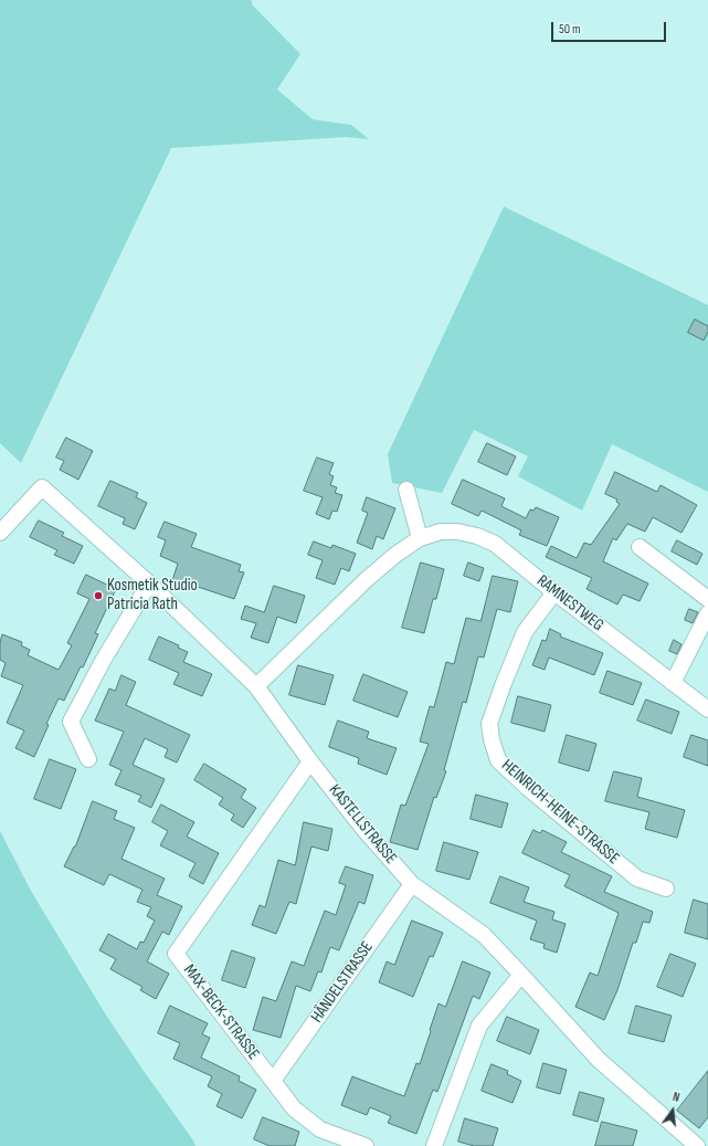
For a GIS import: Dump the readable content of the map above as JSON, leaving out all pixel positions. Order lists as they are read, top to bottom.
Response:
{
  "streets": {
    "street": [
      "RAMNESTWEG",
      "HEINRICH-HEINE-STRASSE",
      "KASTELLSTRASSE",
      "HÄNDELSTRASSE",
      "MAX-BECK-STRASSE"
    ]
  },
  "crossings": [
    ["RAMNESTWEG", "HEINRICH-HEINE-STRASSE"],
    ["RAMNESTWEG", "KASTELLSTRASSE"],
    ["KASTELLSTRASSE", "HÄNDELSTRASSE"],
    ["KASTELLSTRASSE", "MAX-BECK-STRASSE"],
    ["HÄNDELSTRASSE", "MAX-BECK-STRASSE"]
  ],
  "places": ["Kosmetik Studio Patricia Rath"],
  "scale_bar": "50 m",
  "north": "top"
}
